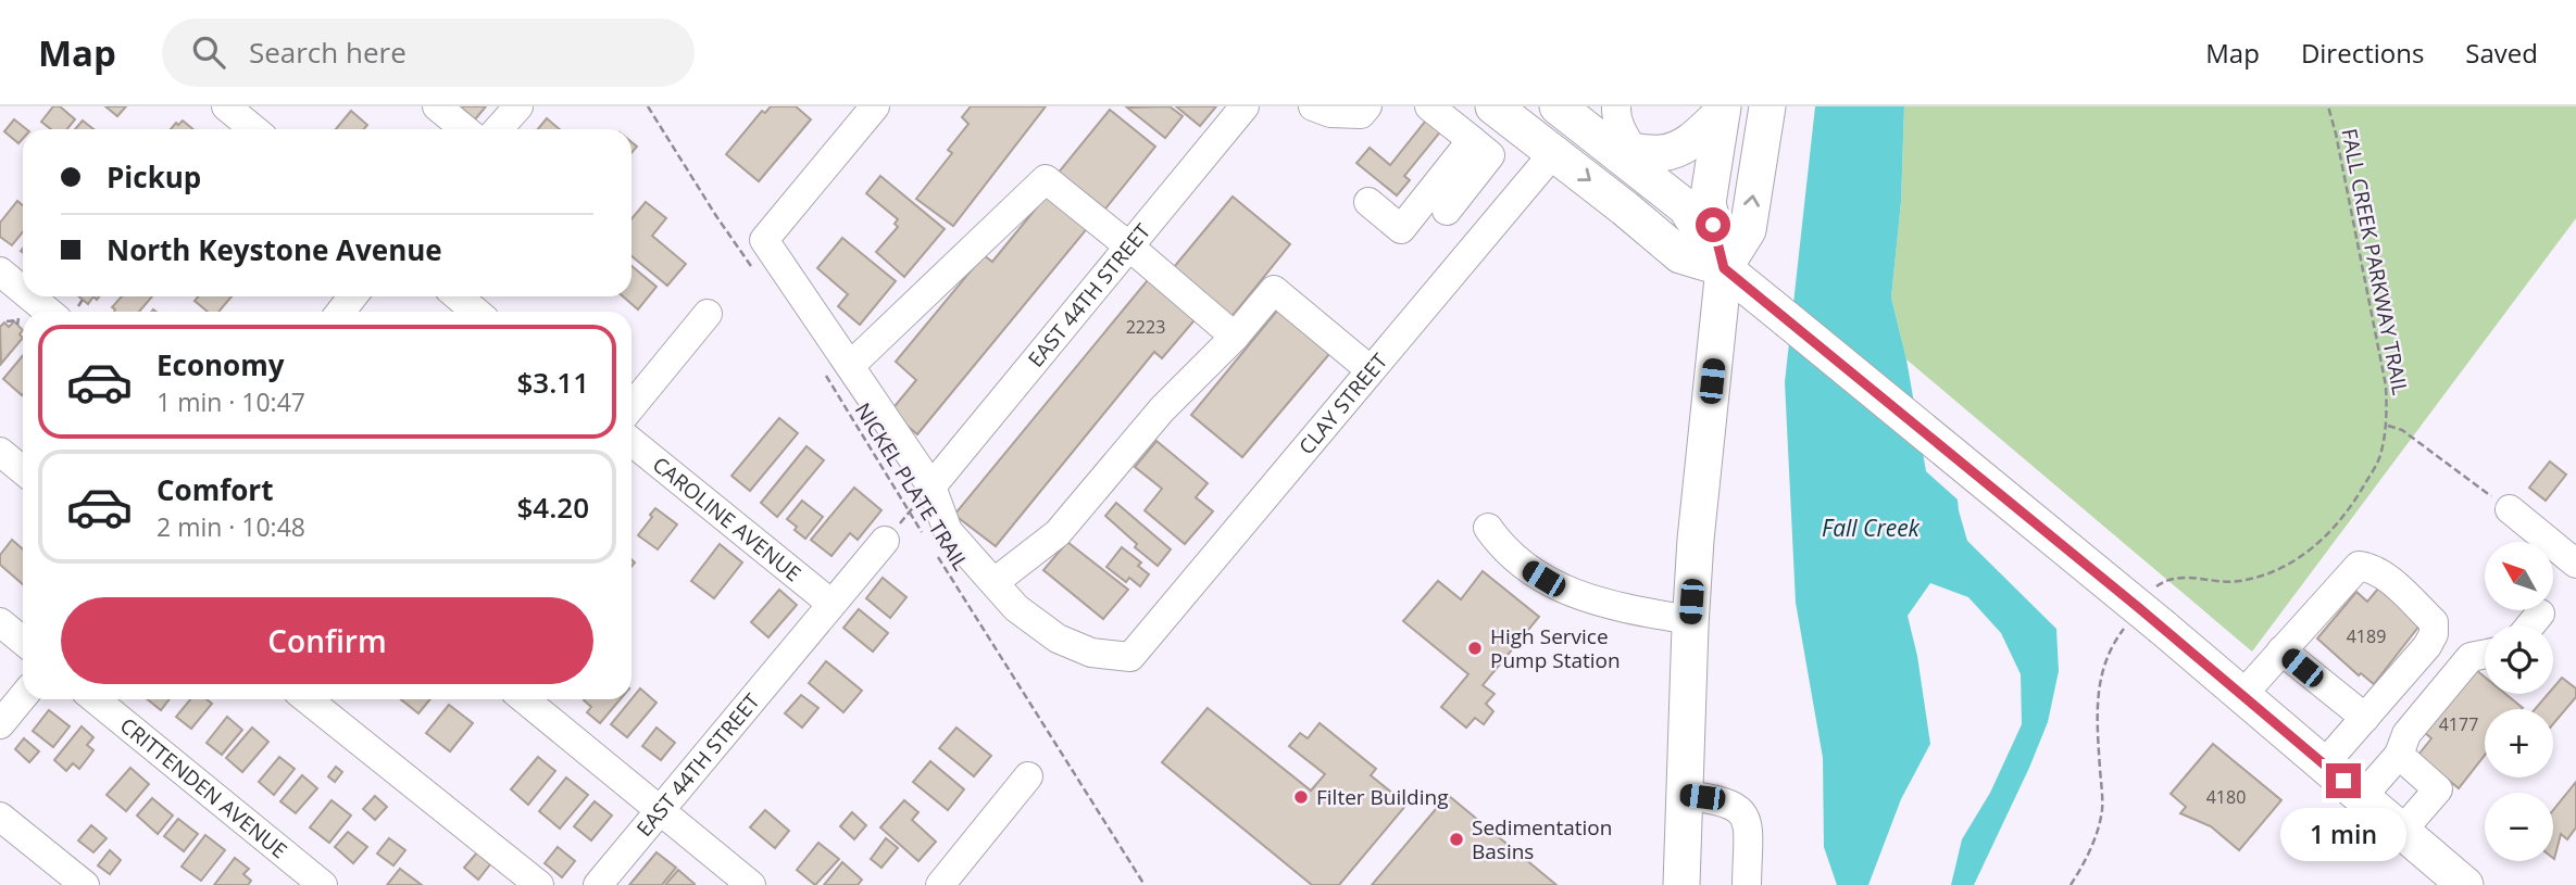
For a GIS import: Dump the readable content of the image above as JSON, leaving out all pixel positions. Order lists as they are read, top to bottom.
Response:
{
  "streets": {
    "street": [
      "EAST 44TH STREET",
      "CLAY STREET",
      "CAROLINE AVENUE",
      "CRITTENDEN AVENUE"
    ],
    "path": ["FALL CREEK PARKWAY TRAIL", "NICKEL PLATE TRAIL"]
  },
  "crossings": [
    ["EAST 44TH STREET", "CAROLINE AVENUE"]
  ],
  "water": ["Fall Creek"],
  "places": ["High Service Pump Station", "Filter Building", "Sedimentation Basins"],
  "house_numbers": [
    "2223",
    "4189",
    "4177",
    "4180"
  ],
  "north": "top left",
  "page": {
    "header": "Map",
    "search": "Search here",
    "nav": ["Map", "Directions", "Saved"],
    "banner": ["Pickup", "North Keystone Avenue"],
    "list": [
      {
        "name": "Economy",
        "note": "1 min · 10:47",
        "value": "$3.11"
      },
      {
        "name": "Comfort",
        "note": "2 min · 10:48",
        "value": "$4.20"
      }
    ],
    "map_buttons": ["+", "−"],
    "buttons": "Confirm",
    "bubble": "1 min"
  }
}
